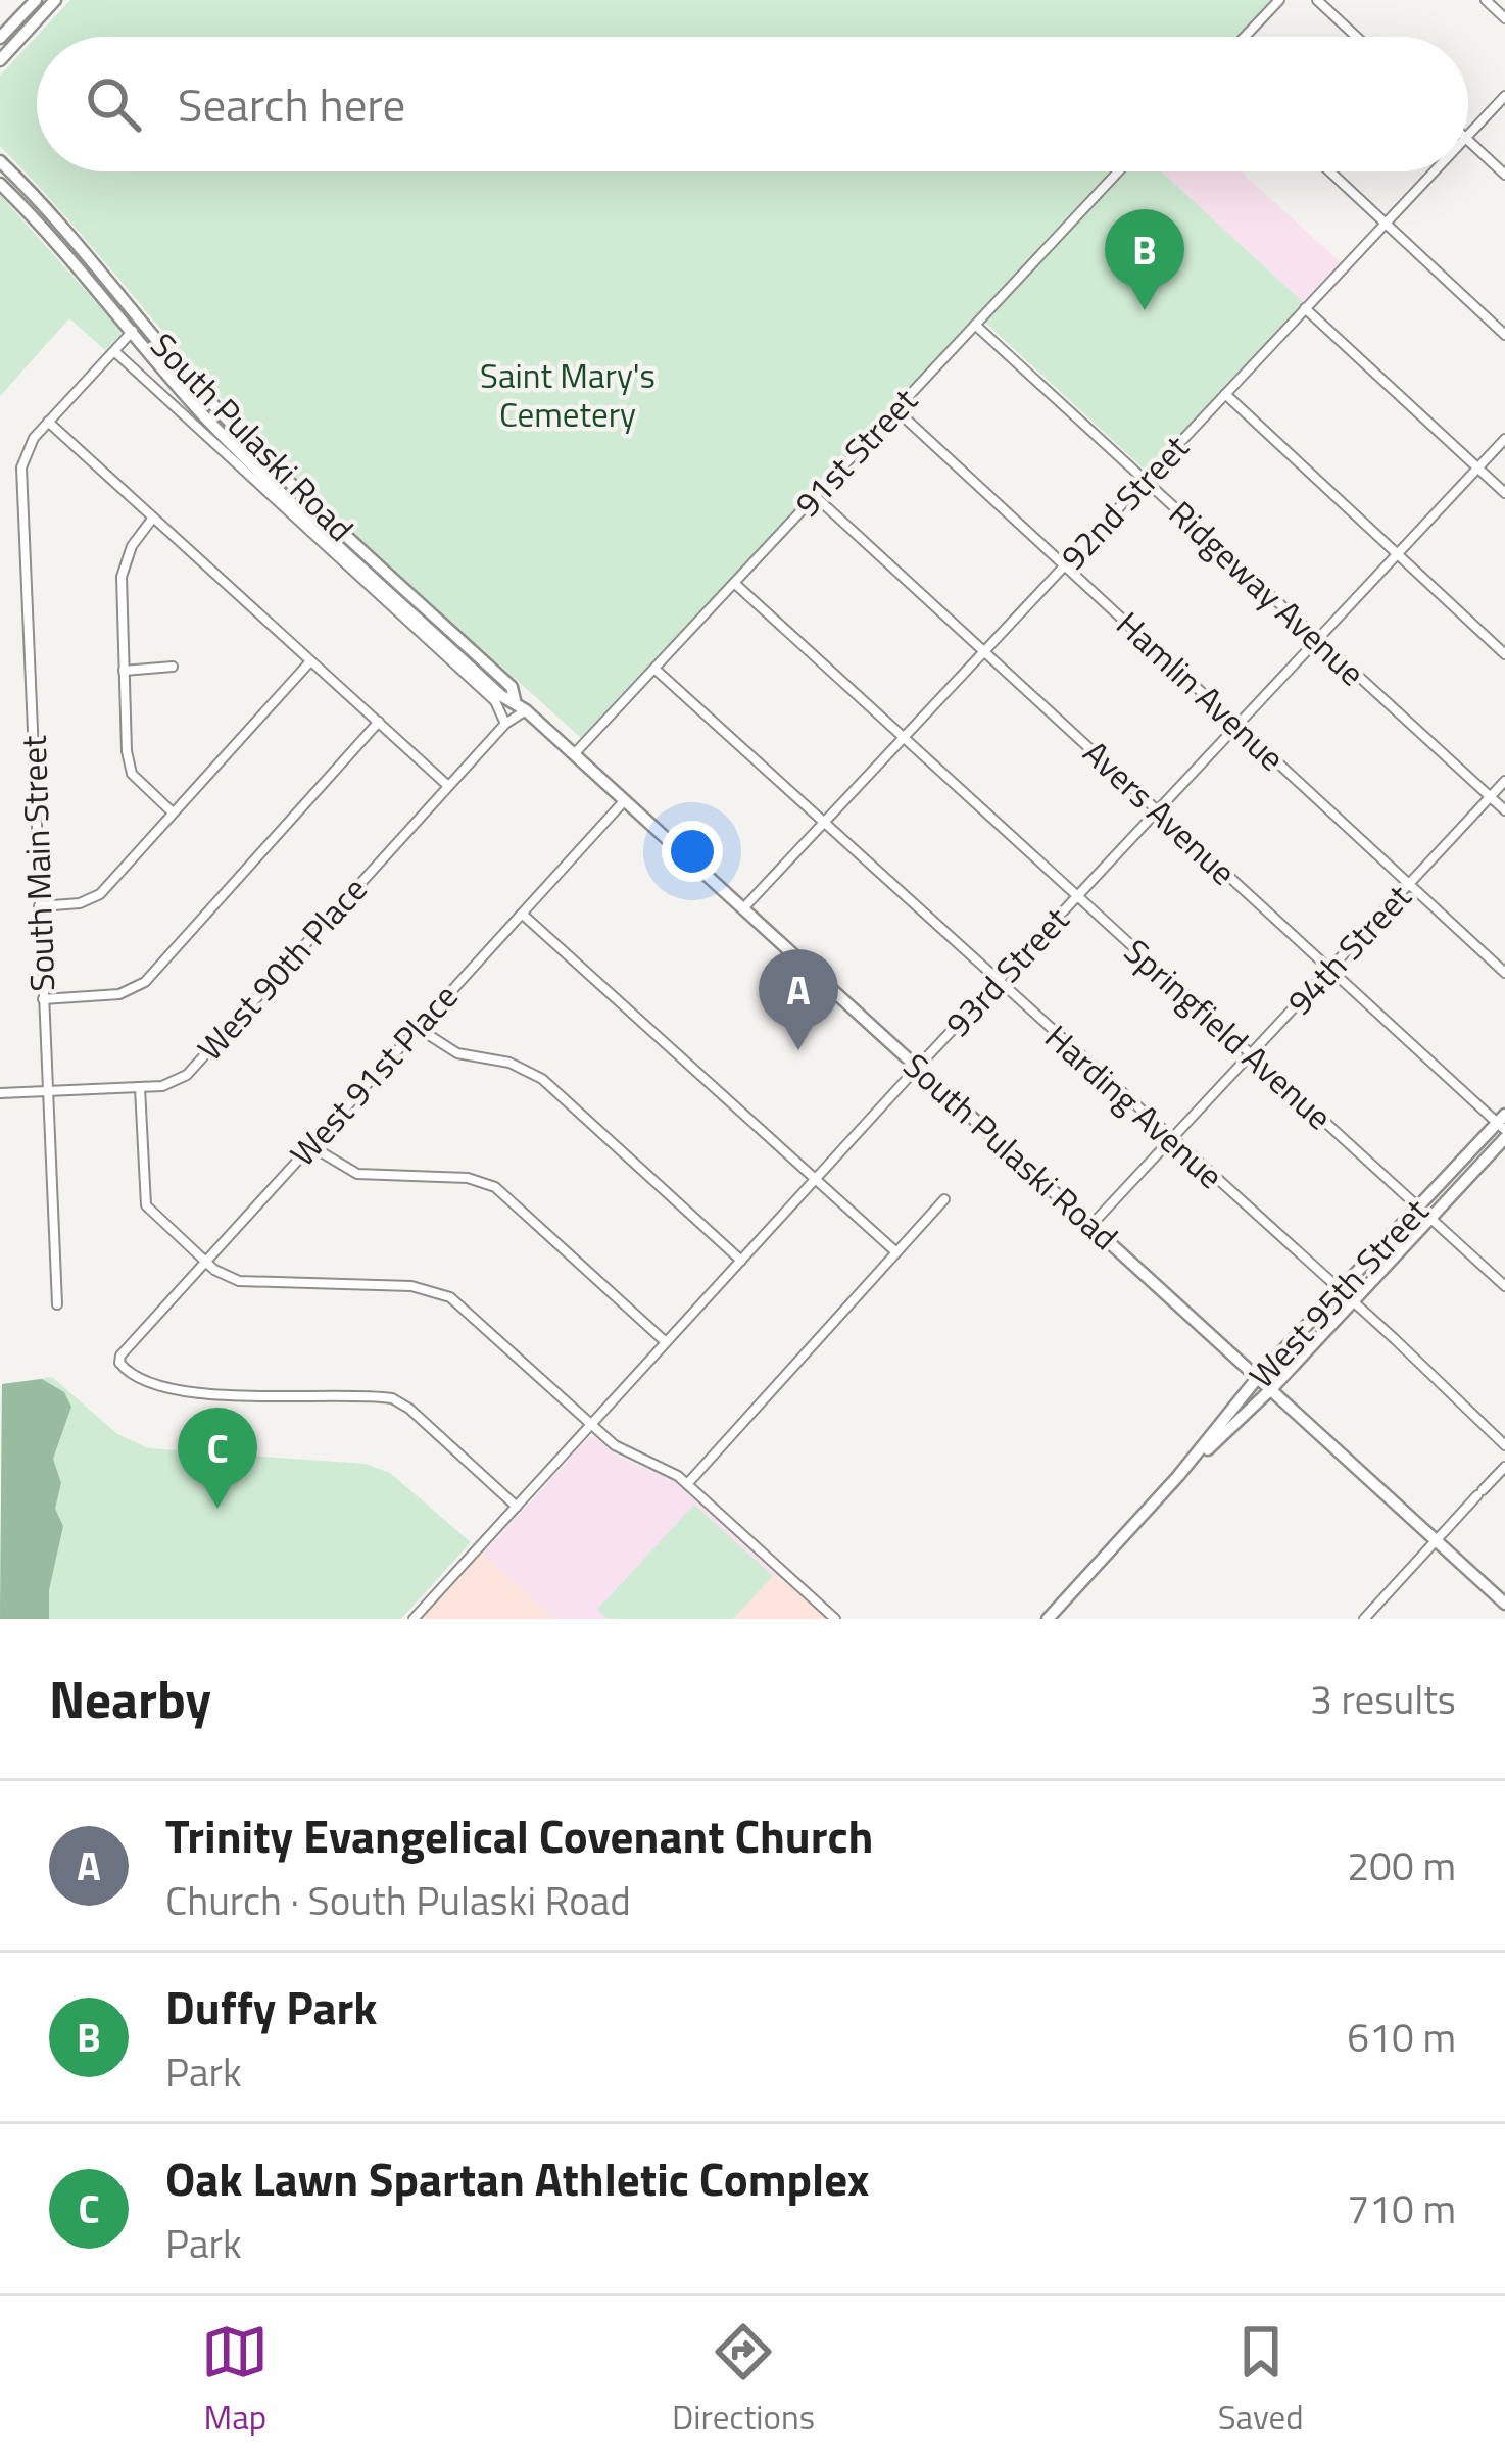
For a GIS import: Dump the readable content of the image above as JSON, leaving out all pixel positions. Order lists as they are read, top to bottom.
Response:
{
  "streets": {
    "main road": ["South Pulaski Road", "West 95th Street"],
    "street": [
      "91st Street",
      "92nd Street",
      "Ridgeway Avenue",
      "Hamlin Avenue",
      "Avers Avenue",
      "South Main Street",
      "94th Street",
      "West 90th Place",
      "93rd Street",
      "Springfield Avenue",
      "West 91st Place",
      "Harding Avenue"
    ]
  },
  "crossings": [
    ["South Pulaski Road", "91st Street"],
    ["South Pulaski Road", "92nd Street"],
    ["South Pulaski Road", "South Main Street"],
    ["South Pulaski Road", "94th Street"],
    ["South Pulaski Road", "West 90th Place"],
    ["South Pulaski Road", "93rd Street"],
    ["South Pulaski Road", "West 91st Place"],
    ["South Pulaski Road", "West 95th Street"],
    ["91st Street", "Ridgeway Avenue"],
    ["91st Street", "Hamlin Avenue"],
    ["91st Street", "Avers Avenue"],
    ["91st Street", "Springfield Avenue"],
    ["91st Street", "Harding Avenue"],
    ["92nd Street", "Ridgeway Avenue"],
    ["92nd Street", "Hamlin Avenue"],
    ["92nd Street", "Avers Avenue"],
    ["92nd Street", "Springfield Avenue"],
    ["92nd Street", "Harding Avenue"],
    ["Ridgeway Avenue", "94th Street"],
    ["Ridgeway Avenue", "93rd Street"],
    ["Hamlin Avenue", "94th Street"],
    ["Hamlin Avenue", "93rd Street"],
    ["Avers Avenue", "94th Street"],
    ["Avers Avenue", "93rd Street"],
    ["Avers Avenue", "West 95th Street"],
    ["South Main Street", "West 90th Place"],
    ["94th Street", "Springfield Avenue"],
    ["94th Street", "Harding Avenue"],
    ["93rd Street", "Springfield Avenue"],
    ["93rd Street", "West 91st Place"],
    ["93rd Street", "Harding Avenue"],
    ["Springfield Avenue", "West 95th Street"],
    ["Harding Avenue", "West 95th Street"]
  ],
  "parks": ["Saint Mary's Cemetery"],
  "page": {
    "search": "Search here",
    "pins": ["B", "A", "C"],
    "heading": ["Nearby", "3 results"],
    "list": [
      {
        "mark": "A",
        "name": "Trinity Evangelical Covenant Church",
        "note": "Church · South Pulaski Road",
        "value": "200 m"
      },
      {
        "mark": "B",
        "name": "Duffy Park",
        "note": "Park",
        "value": "610 m"
      },
      {
        "mark": "C",
        "name": "Oak Lawn Spartan Athletic Complex",
        "note": "Park",
        "value": "710 m"
      }
    ],
    "nav": ["Map", "Directions", "Saved"]
  }
}
